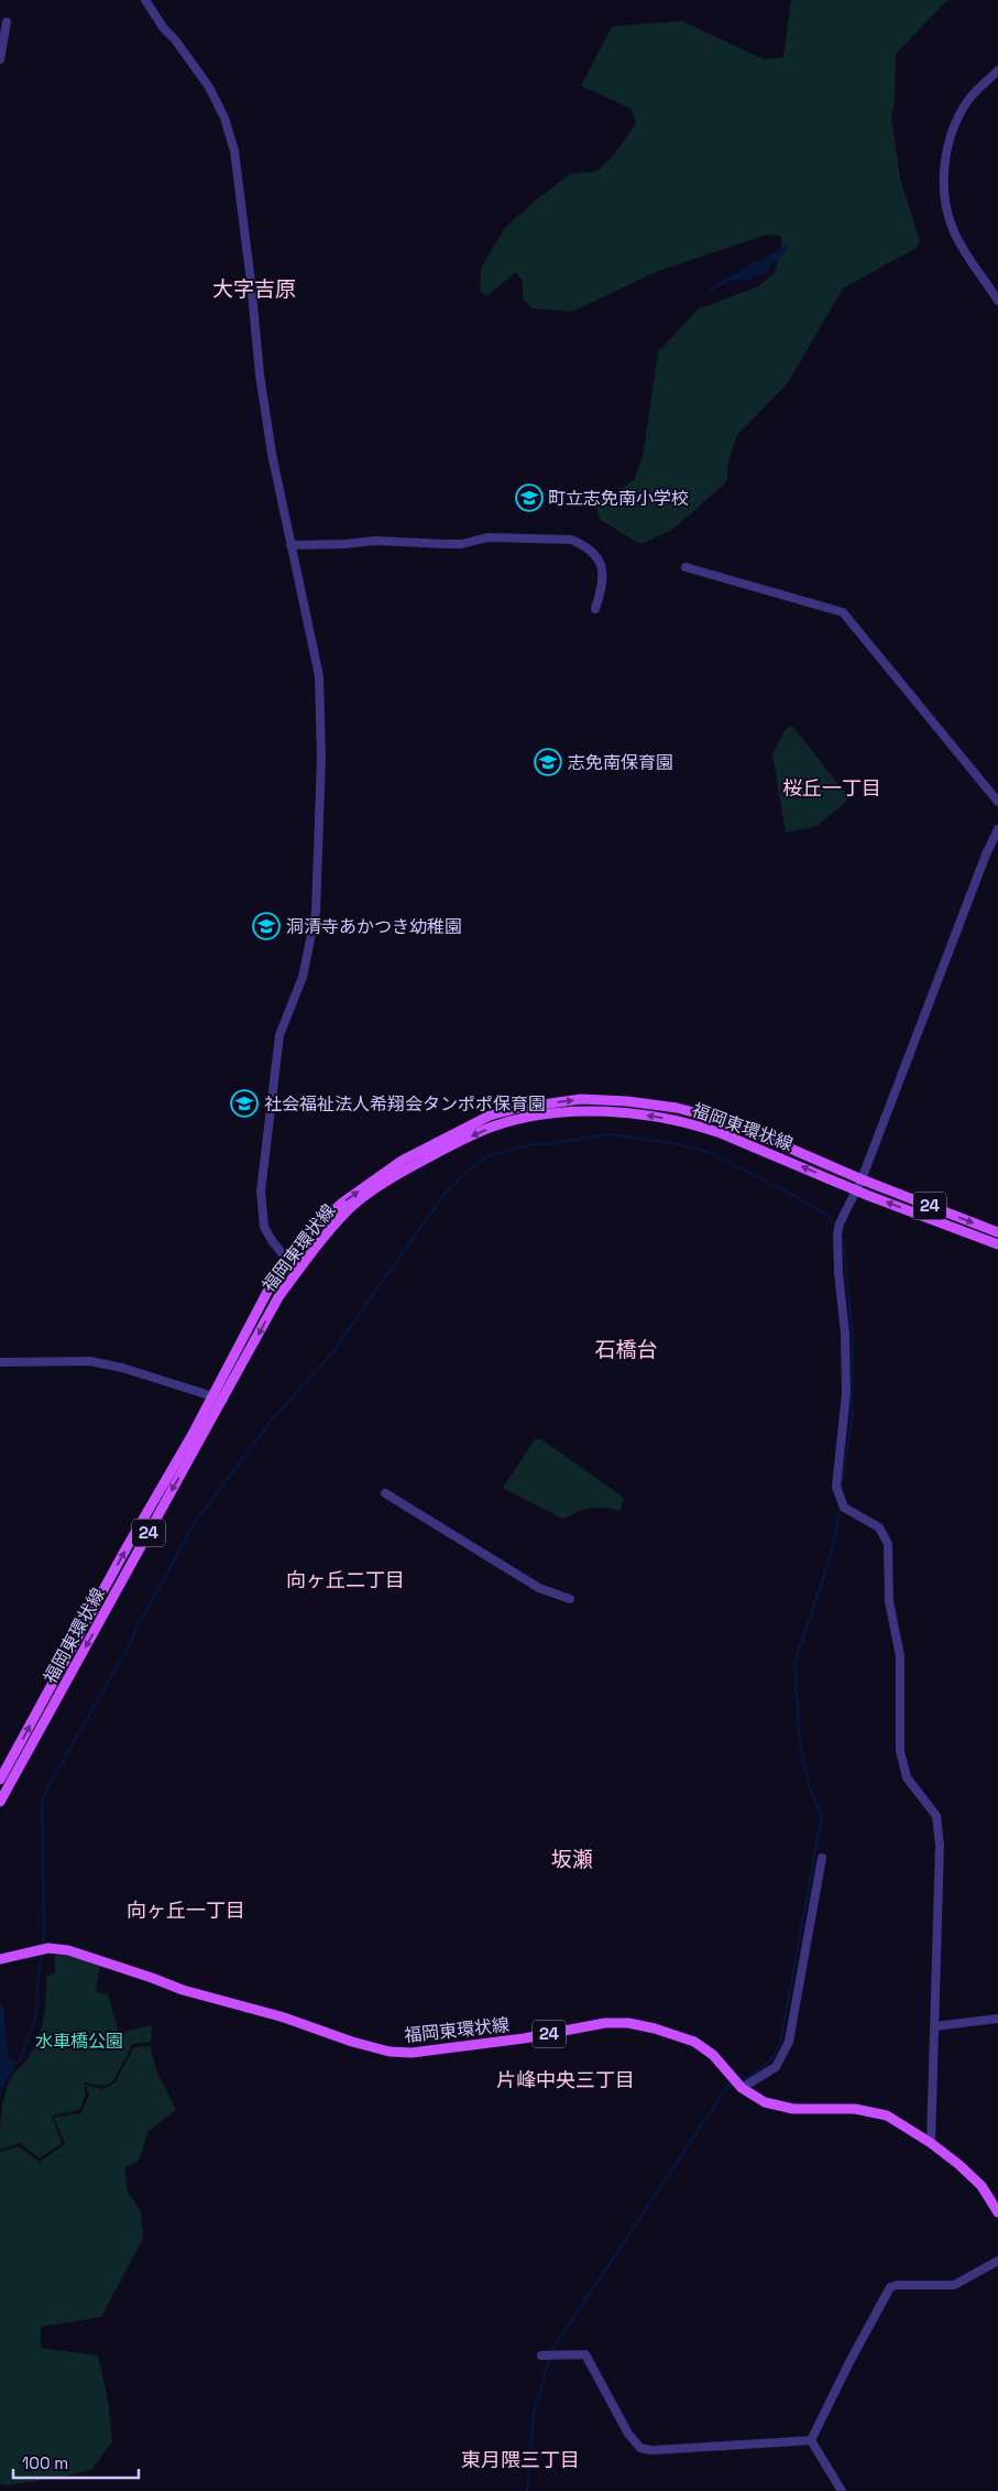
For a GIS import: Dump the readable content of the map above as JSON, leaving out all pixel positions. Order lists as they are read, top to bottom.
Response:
{
  "streets": {
    "main road": ["福岡東環状線", "24"]
  },
  "districts": [
    "大字吉原",
    "桜丘一丁目",
    "石橋台",
    "向ヶ丘二丁目",
    "坂瀬",
    "向ヶ丘一丁目",
    "片峰中央三丁目",
    "東月隈三丁目"
  ],
  "parks": ["水車橋公園"],
  "places": {
    "school or university": [
      "町立志免南小学校",
      "志免南保育園",
      "洞清寺あかつき幼稚園",
      "社会福祉法人希翔会タンポポ保育園"
    ]
  },
  "scale_bar": "100 m"
}
